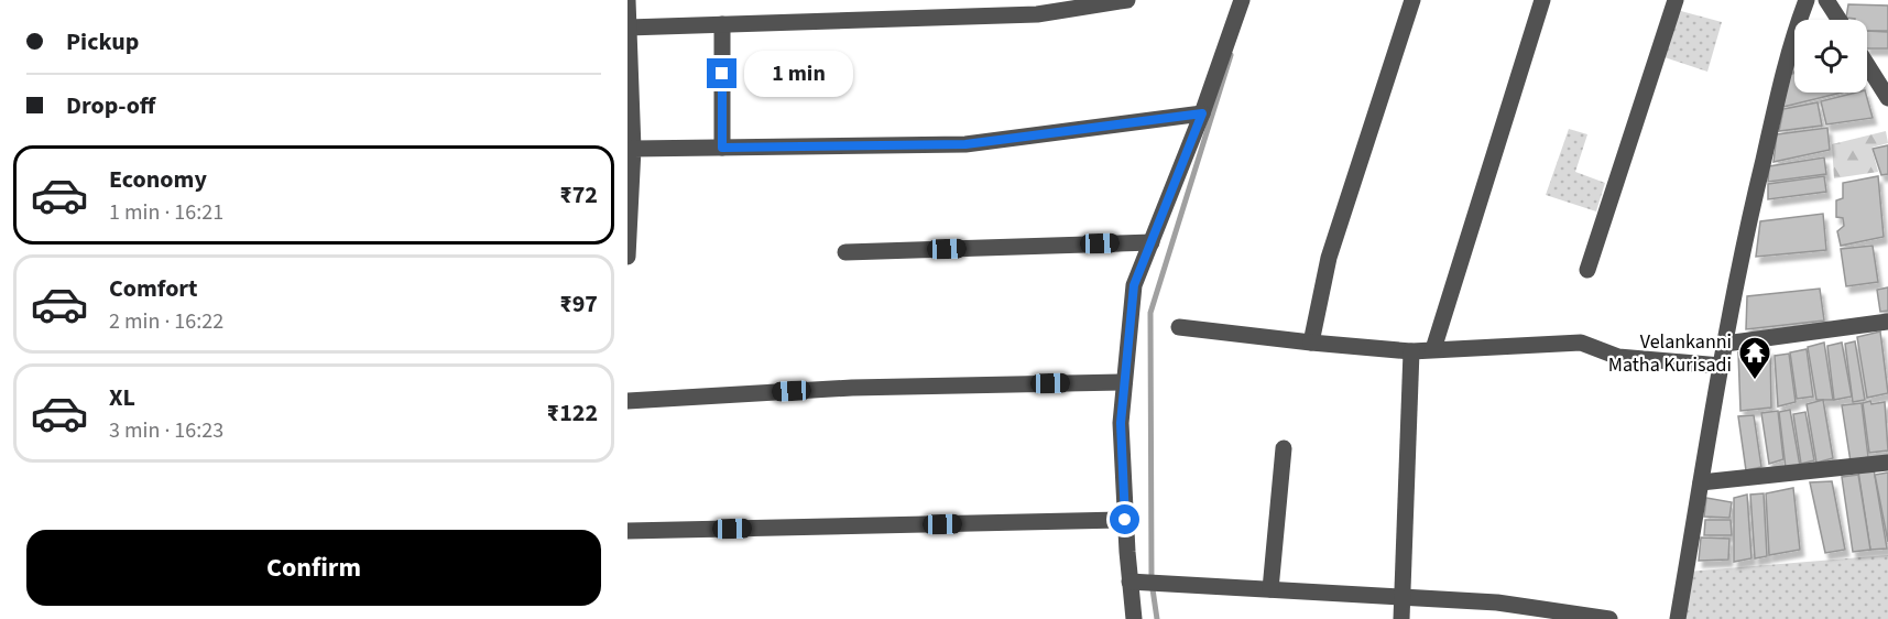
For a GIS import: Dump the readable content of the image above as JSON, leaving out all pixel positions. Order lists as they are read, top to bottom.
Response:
{
  "places": {
    "temple": ["Velankanni Matha Kurisadi"]
  },
  "page": {
    "banner": ["Pickup", "Drop-off"],
    "bubble": "1 min",
    "list": [
      {
        "name": "Economy",
        "note": "1 min · 16:21",
        "value": "₹72"
      },
      {
        "name": "Comfort",
        "note": "2 min · 16:22",
        "value": "₹97"
      },
      {
        "name": "XL",
        "note": "3 min · 16:23",
        "value": "₹122"
      }
    ],
    "buttons": "Confirm"
  }
}
